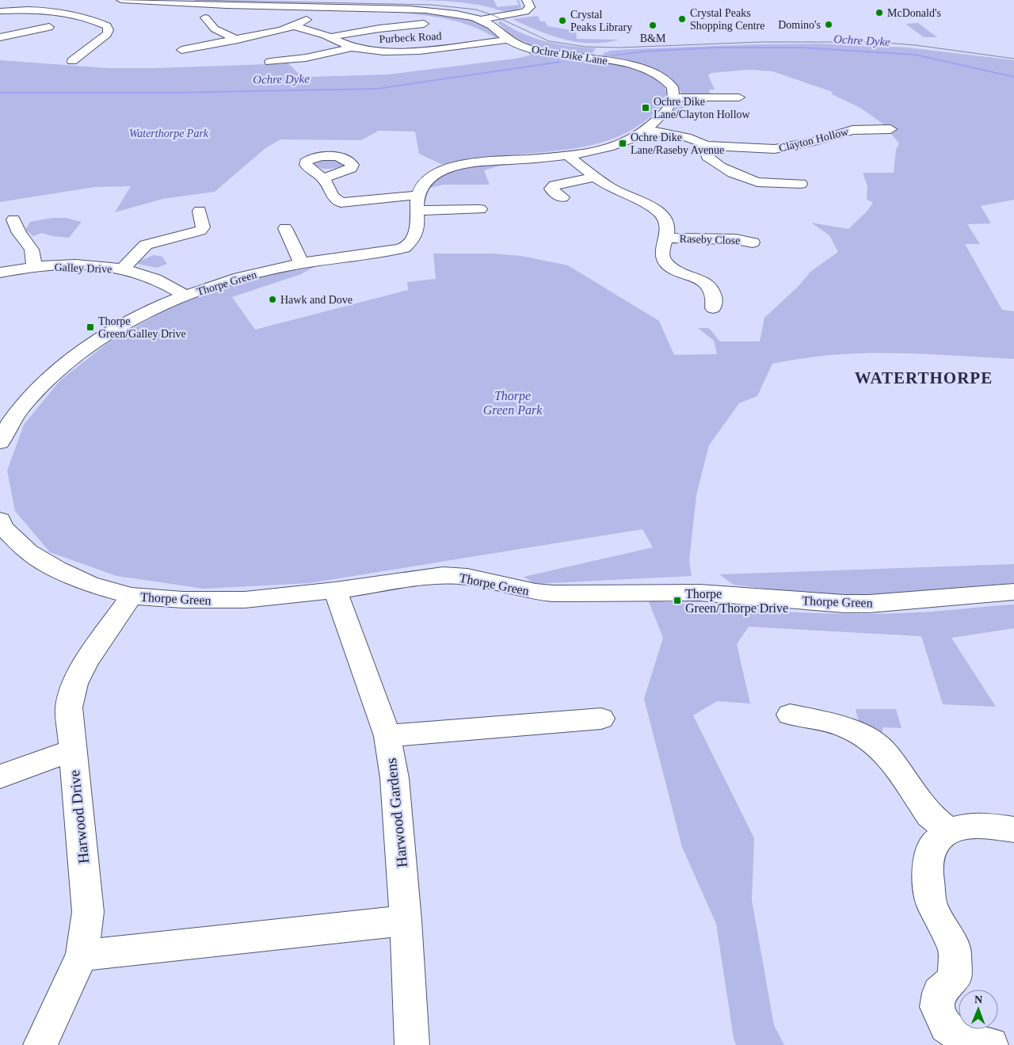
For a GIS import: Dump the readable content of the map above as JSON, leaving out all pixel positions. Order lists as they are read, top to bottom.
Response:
{
  "streets": {
    "street": [
      "Purbeck Road",
      "Ochre Dike Lane",
      "Clayton Hollow",
      "Raseby Close",
      "Galley Drive",
      "Thorpe Green",
      "Harwood Gardens",
      "Harwood Drive"
    ]
  },
  "crossings": [
    ["Purbeck Road", "Ochre Dike Lane"],
    ["Galley Drive", "Thorpe Green"],
    ["Thorpe Green", "Harwood Gardens"],
    ["Thorpe Green", "Harwood Drive"]
  ],
  "districts": ["WATERTHORPE"],
  "water": ["Ochre Dyke"],
  "parks": ["Waterthorpe Park", "Thorpe Green Park"],
  "places": {
    "other": [
      "McDonald's",
      "Crystal Peaks Shopping Centre",
      "Crystal Peaks Library",
      "Domino's",
      "B&M",
      "Hawk and Dove"
    ],
    "transit": [
      "Ochre Dike Lane/Clayton Hollow",
      "Ochre Dike Lane/Raseby Avenue",
      "Thorpe Green/Galley Drive",
      "Thorpe Green/Thorpe Drive"
    ]
  },
  "north": "top"
}
